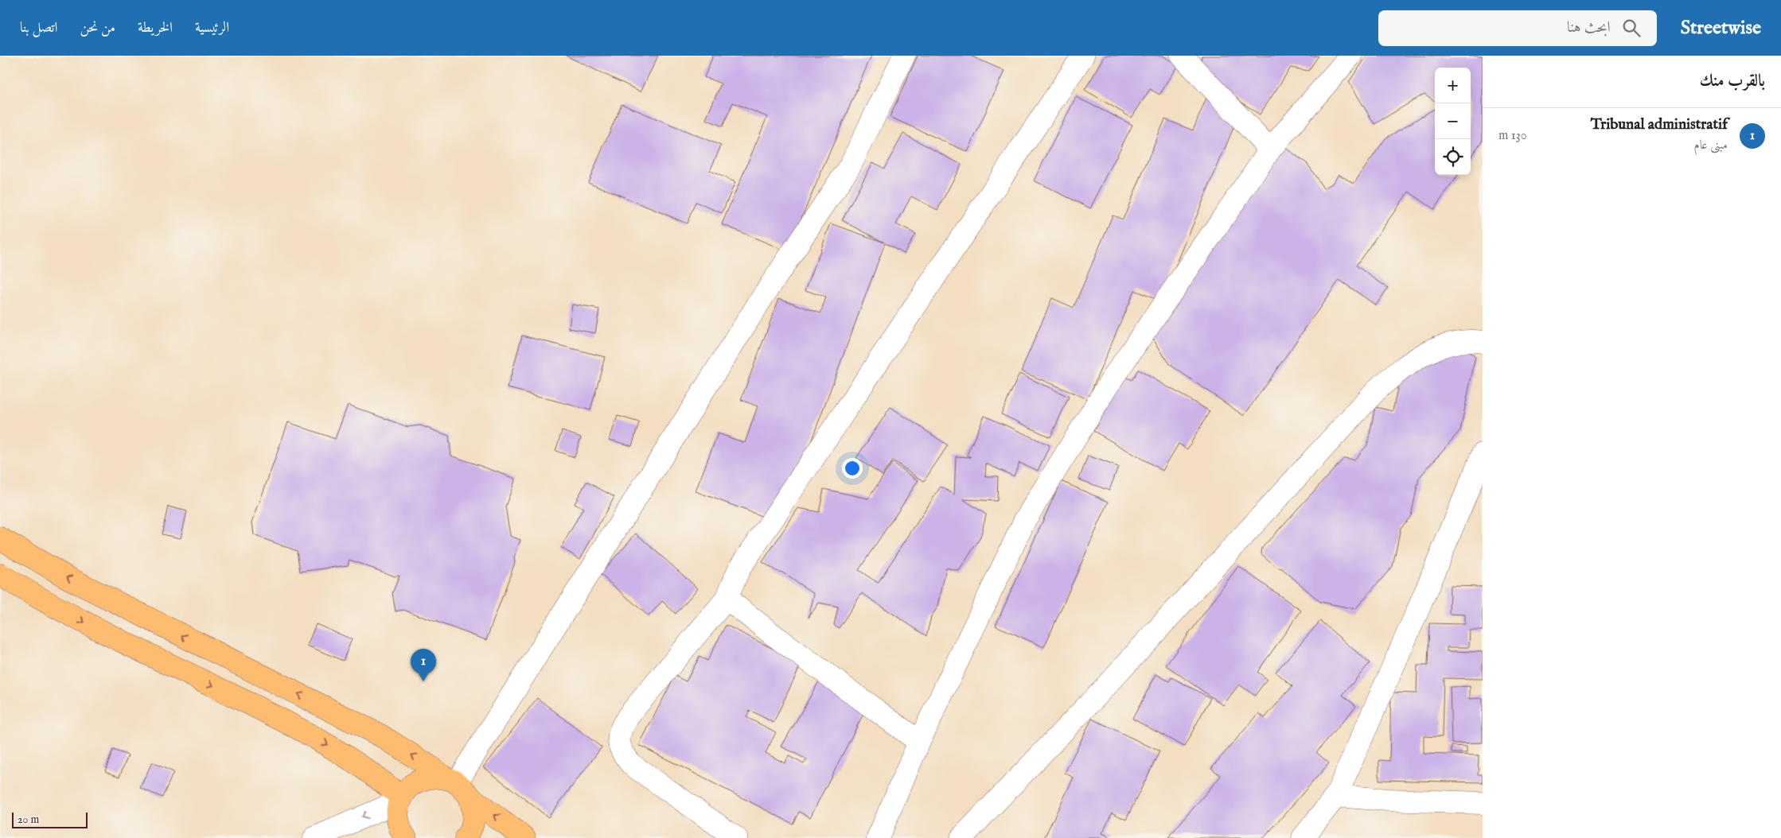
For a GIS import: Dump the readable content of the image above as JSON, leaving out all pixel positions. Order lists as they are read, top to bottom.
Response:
{
  "scale_bar": "20 m",
  "page": {
    "header": "Streetwise",
    "search": "ابحث هنا",
    "nav": [
      "الرئيسية",
      "الخريطة",
      "من نحن",
      "اتصل بنا"
    ],
    "heading": "بالقرب منك",
    "map_buttons": ["+", "−"],
    "list": [
      {
        "mark": "1",
        "name": "Tribunal administratif",
        "note": "مبنى عام",
        "value": "130 m"
      }
    ],
    "pins": "1",
    "scale": "20 m"
  }
}
